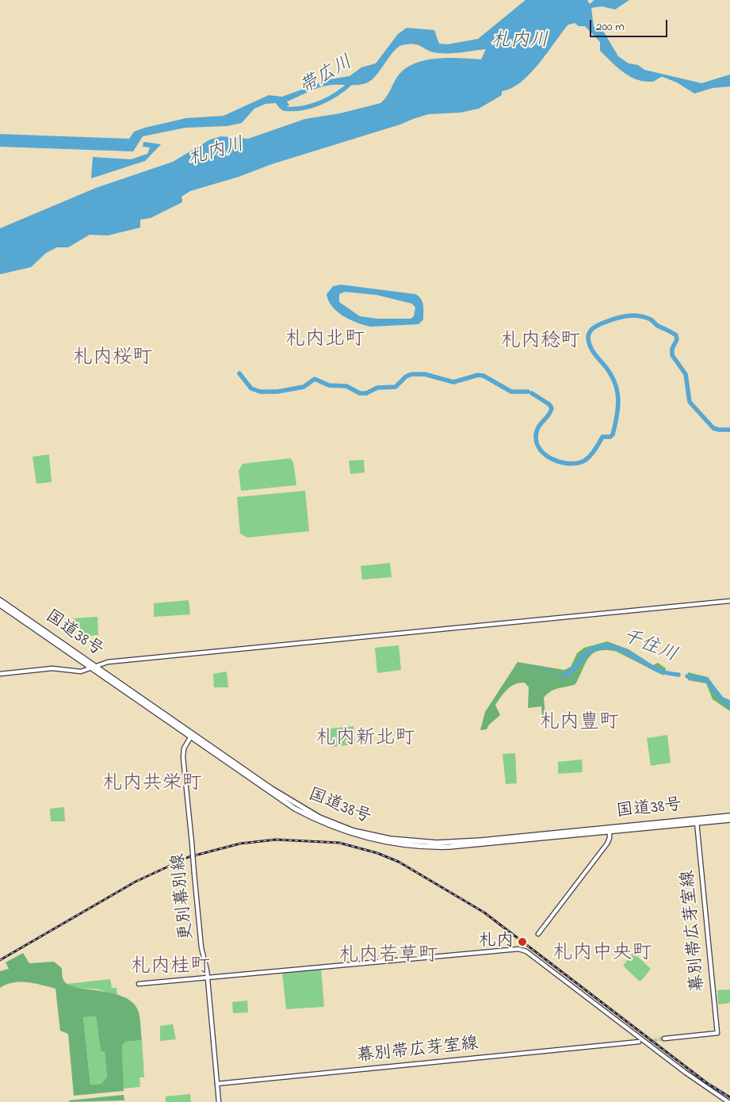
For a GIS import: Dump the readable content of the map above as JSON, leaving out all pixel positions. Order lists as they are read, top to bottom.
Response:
{
  "streets": {
    "highway": ["国道38号"],
    "street": ["更別幕別線", "幕別帯広芽室線"]
  },
  "crossings": [
    ["国道38号", "更別幕別線"],
    ["国道38号", "幕別帯広芽室線"],
    ["更別幕別線", "幕別帯広芽室線"]
  ],
  "districts": [
    "札内北町",
    "札内稔町",
    "札内桜町",
    "札内豊町",
    "札内新北町",
    "札内共栄町",
    "札内中央町",
    "札内若草町",
    "札内桂町"
  ],
  "water": ["札内川", "帯広川", "千住川"],
  "places": ["札内"],
  "scale_bar": "200 m"
}
